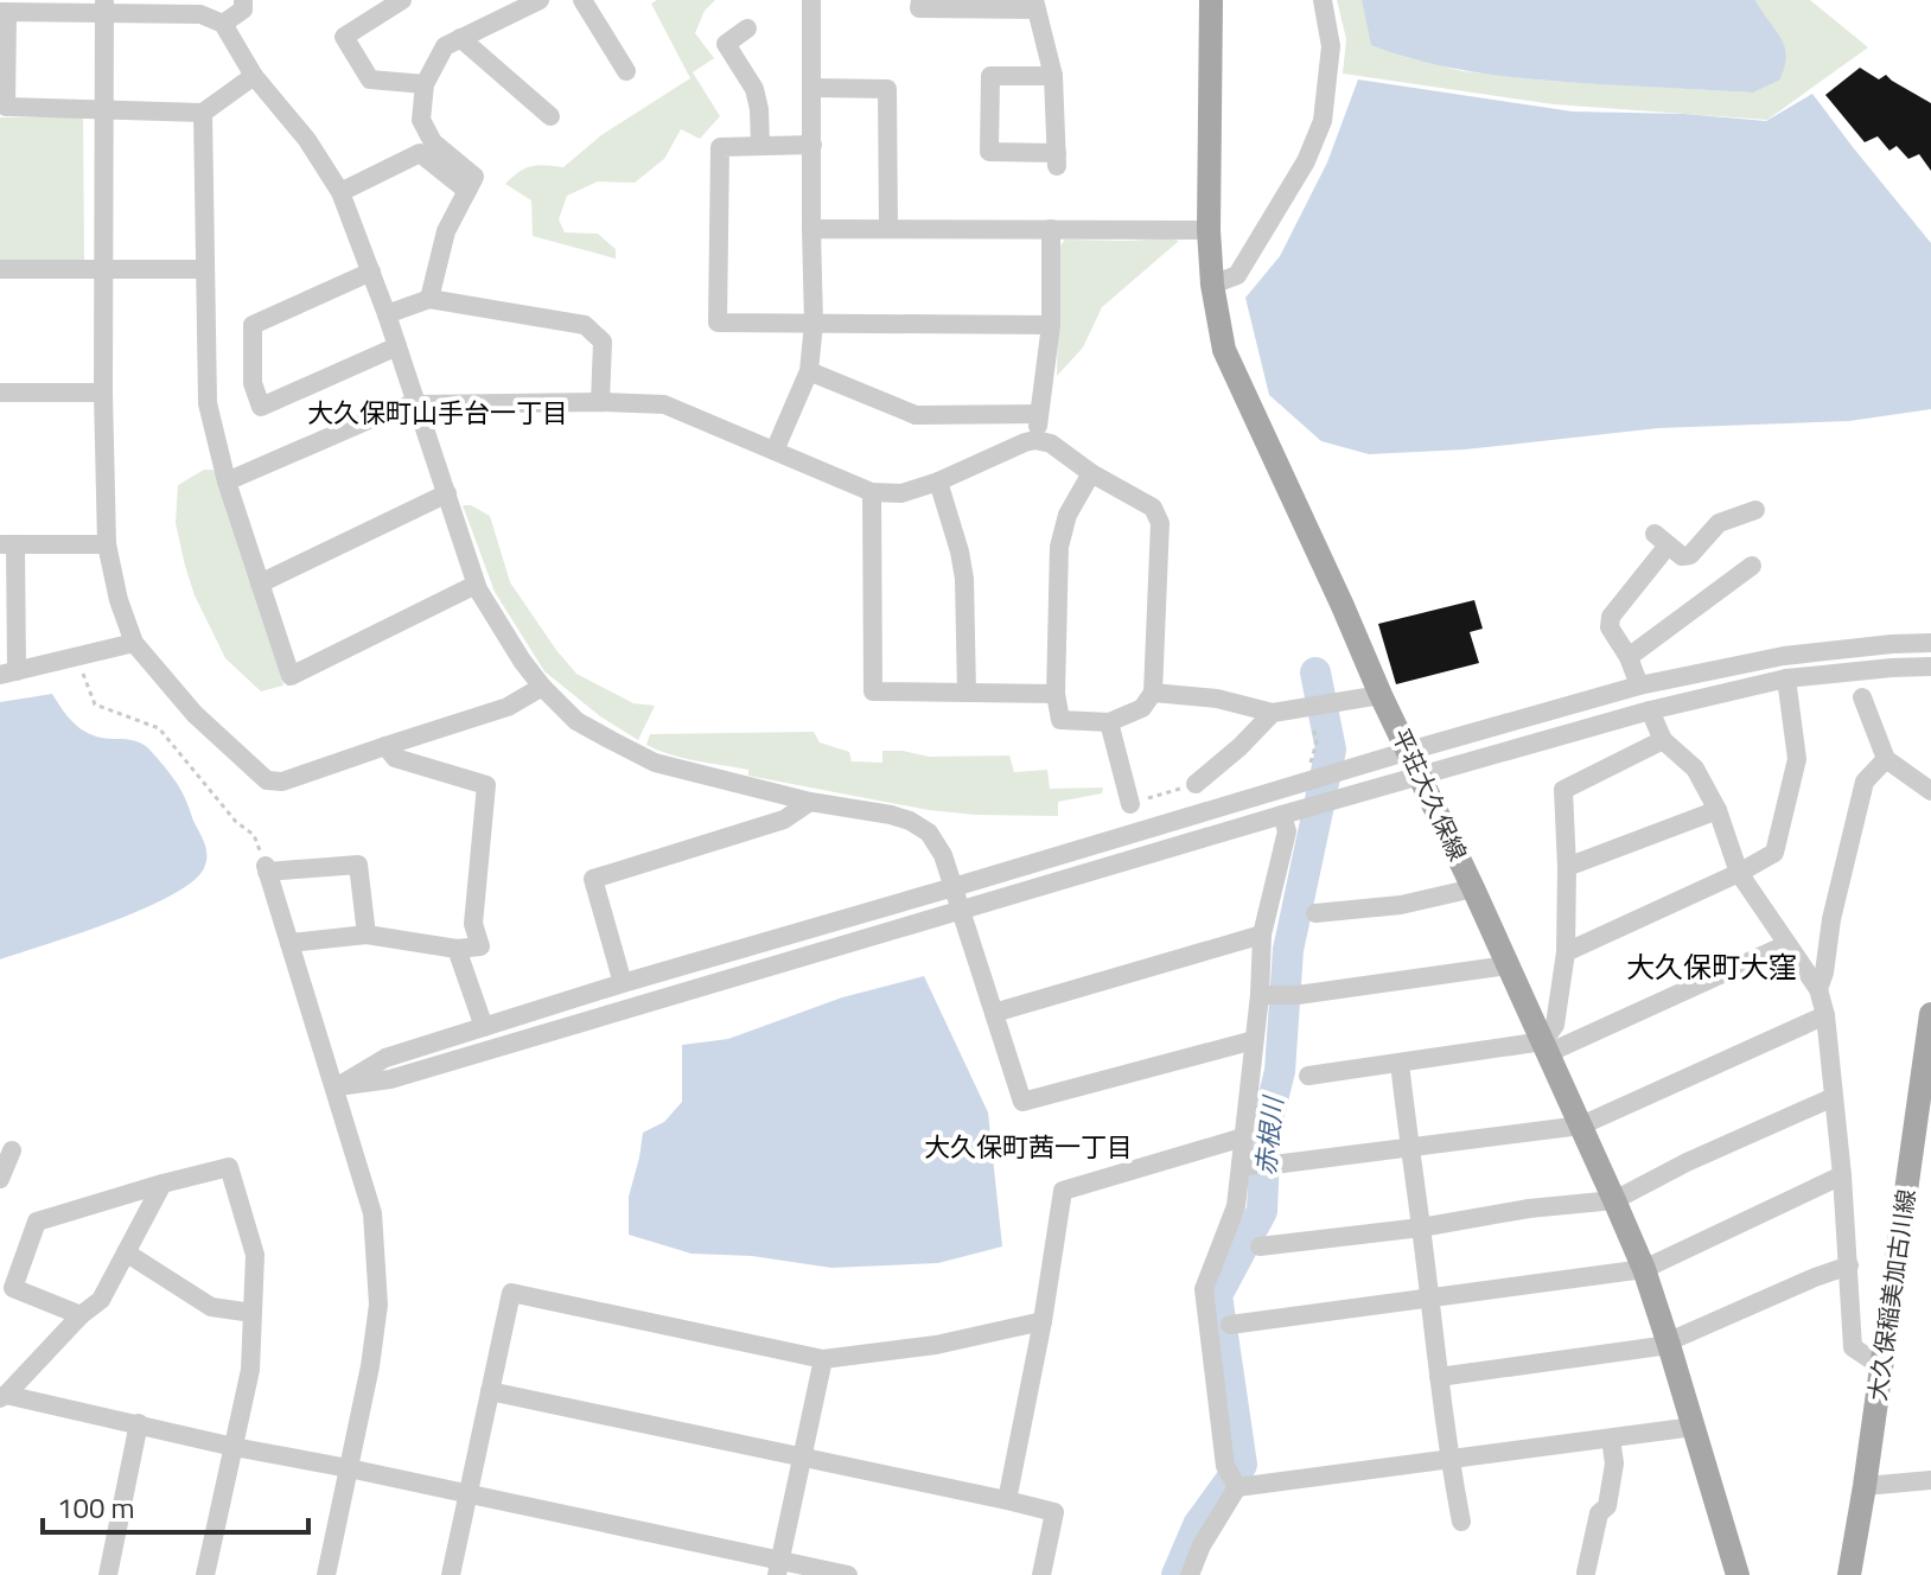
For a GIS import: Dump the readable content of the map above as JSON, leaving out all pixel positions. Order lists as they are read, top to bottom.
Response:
{
  "streets": {
    "main road": ["平荘大久保線", "大久保稲美加古川線"]
  },
  "districts": ["大久保町山手台一丁目", "大久保町大窪", "大久保町茜一丁目"],
  "water": ["赤根川"],
  "scale_bar": "100 m"
}
